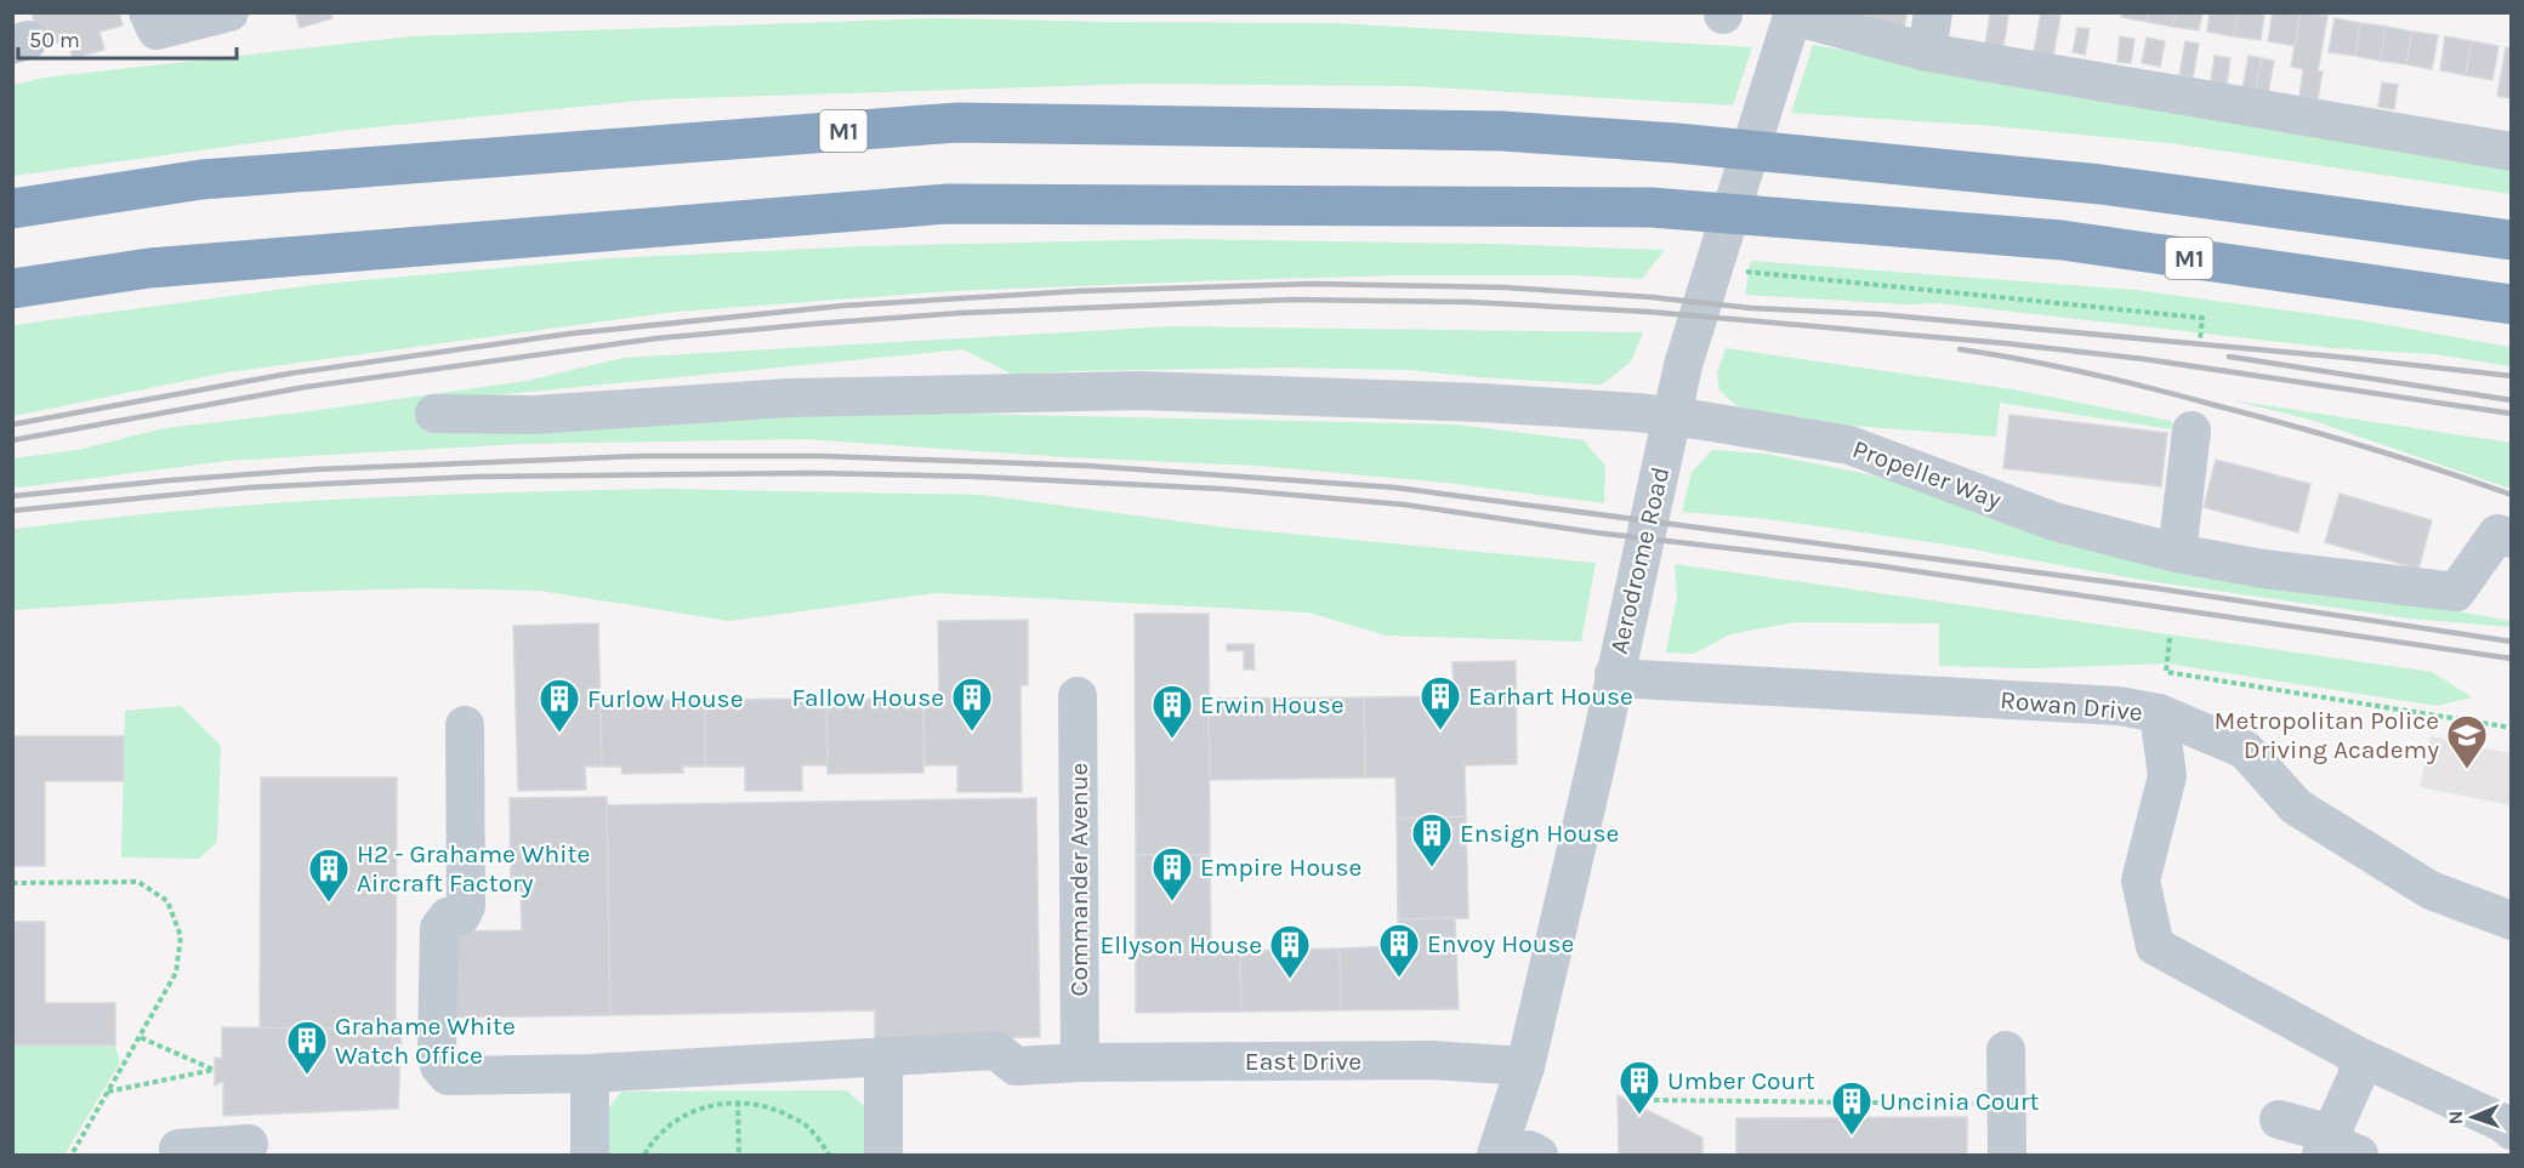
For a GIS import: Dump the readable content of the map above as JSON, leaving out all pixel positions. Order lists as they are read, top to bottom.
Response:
{
  "streets": {
    "highway": ["M1"],
    "street": [
      "Propeller Way",
      "Aerodrome Road",
      "Rowan Drive",
      "Commander Avenue",
      "East Drive"
    ]
  },
  "crossings": [
    ["Propeller Way", "Aerodrome Road"],
    ["Aerodrome Road", "Rowan Drive"],
    ["Aerodrome Road", "East Drive"],
    ["Commander Avenue", "East Drive"]
  ],
  "places": {
    "building": [
      "Earhart House",
      "Fallow House",
      "Furlow House",
      "Erwin House",
      "Ensign House",
      "Empire House",
      "H2 - Grahame White Aircraft Factory",
      "Envoy House",
      "Ellyson House",
      "Grahame White Watch Office",
      "Umber Court",
      "Uncinia Court"
    ],
    "school or university": ["Metropolitan Police Driving Academy"]
  },
  "scale_bar": "50 m",
  "north": "left"
}
